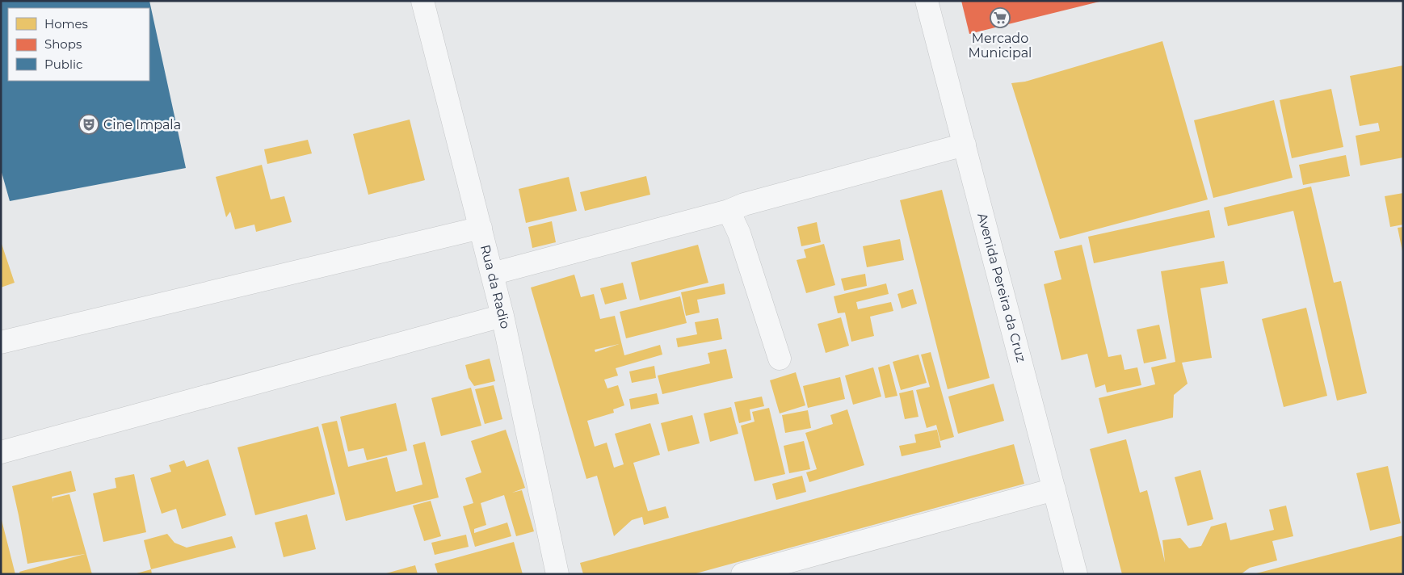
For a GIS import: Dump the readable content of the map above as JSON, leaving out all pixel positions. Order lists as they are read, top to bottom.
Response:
{
  "streets": {
    "street": ["Rua da Radio", "Avenida Pereira da Cruz"]
  },
  "places": {
    "supermarket": ["Mercado Municipal"],
    "theatre": ["Cine Impala"]
  },
  "legend": ["Homes", "Shops", "Public"]
}
